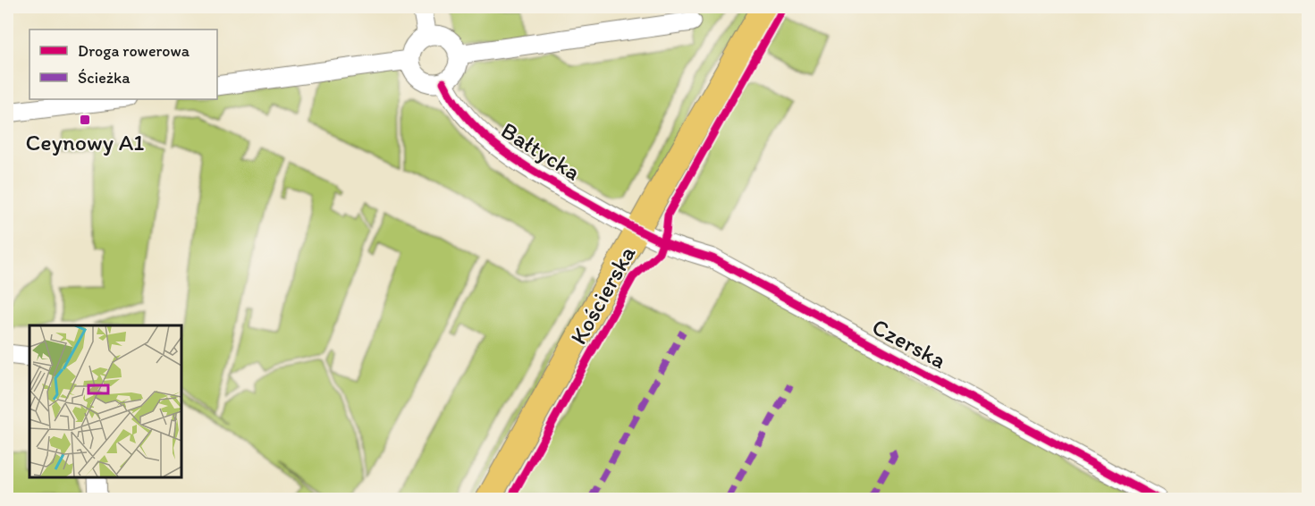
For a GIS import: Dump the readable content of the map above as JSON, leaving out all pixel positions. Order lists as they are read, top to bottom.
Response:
{
  "streets": {
    "main road": ["Kościerska"],
    "street": ["Bałtycka", "Czerska"]
  },
  "crossings": [
    ["Bałtycka", "Kościerska"],
    ["Bałtycka", "Czerska"],
    ["Kościerska", "Czerska"]
  ],
  "places": {
    "transit": ["Ceynowy A1"]
  },
  "legend": ["Droga rowerowa", "Ścieżka"]
}
